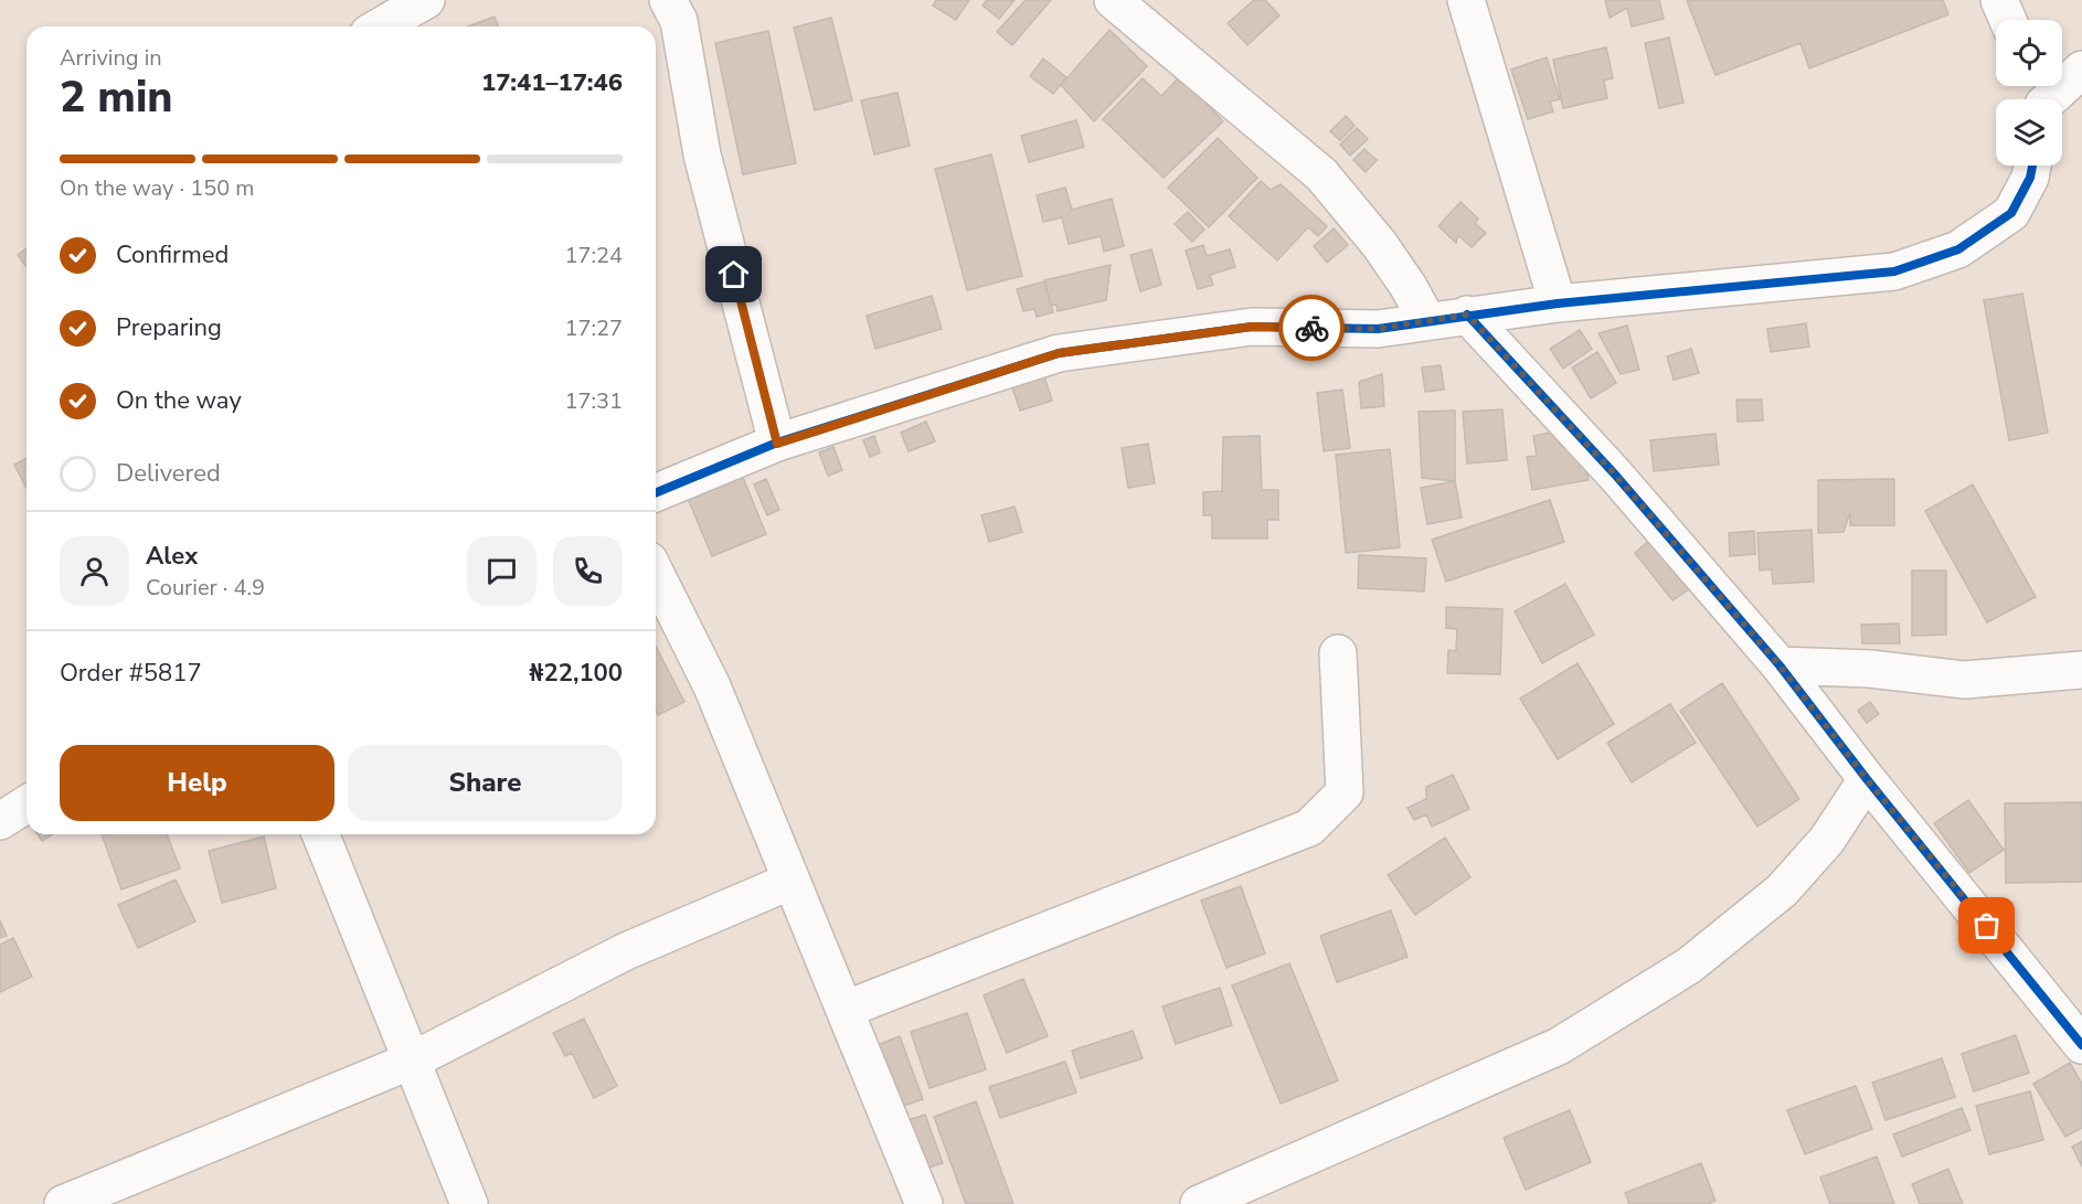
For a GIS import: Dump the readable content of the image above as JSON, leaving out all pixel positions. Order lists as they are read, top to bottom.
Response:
{
  "page": {
    "heading": ["2 min", "Arriving in", "17:41–17:46"],
    "panel": [
      "Alex",
      "Courier · 4.9",
      "Order #5817",
      "₦22,100"
    ],
    "bar": "On the way · 150 m",
    "list": [
      ["Confirmed", "17:24"],
      ["Preparing", "17:27"],
      ["On the way", "17:31"],
      "Delivered"
    ],
    "buttons": ["Help", "Share"]
  }
}
